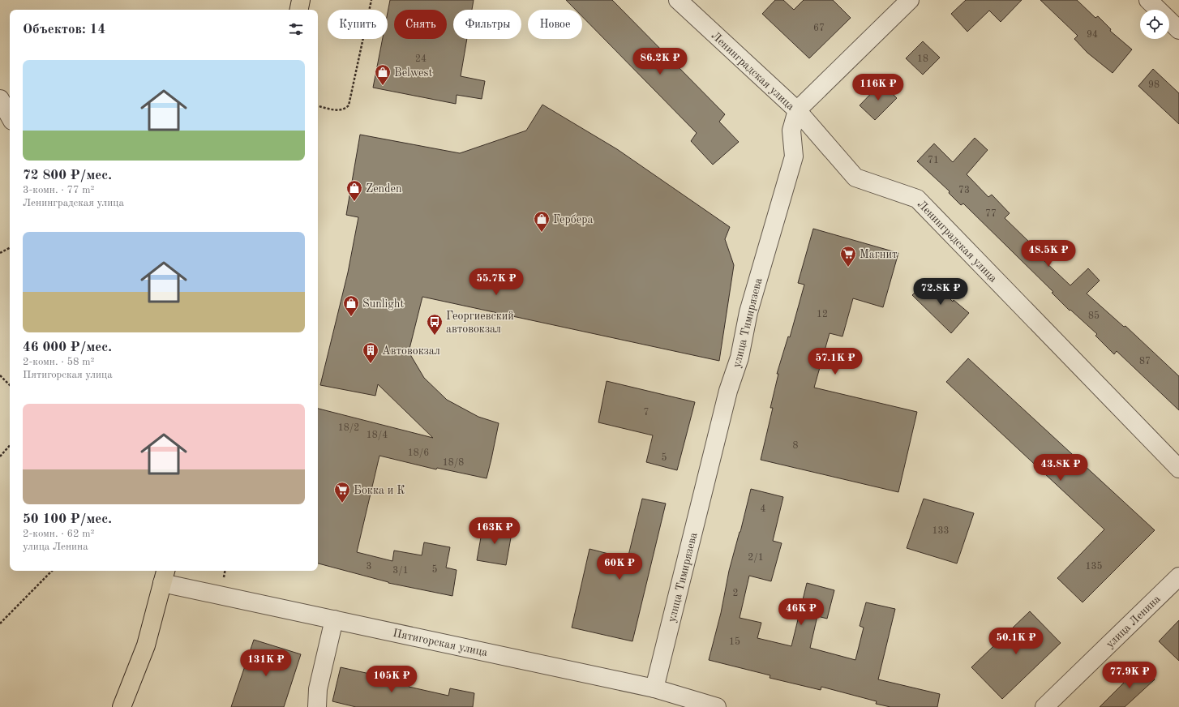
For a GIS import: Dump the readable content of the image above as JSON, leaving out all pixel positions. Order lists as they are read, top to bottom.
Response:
{
  "streets": {
    "street": [
      "Ленинградская улица",
      "улица Тимирязева",
      "улица Ленина",
      "Пятигорская улица"
    ]
  },
  "crossings": [
    ["Ленинградская улица", "улица Тимирязева"],
    ["улица Тимирязева", "Пятигорская улица"]
  ],
  "places": {
    "shop": [
      "Belwest",
      "Zenden",
      "Гербера",
      "Sunlight"
    ],
    "supermarket": ["Магнит", "Бокка и К"],
    "bus stop": ["Георгиевский автовокзал"],
    "building": ["Автовокзал"]
  },
  "house_numbers": [
    "67",
    "94",
    "24",
    "18",
    "98",
    "71",
    "73",
    "77",
    "12",
    "85",
    "87",
    "7",
    "18/2",
    "18/4",
    "8",
    "18/6",
    "5",
    "18/8",
    "4",
    "133",
    "2/1",
    "3",
    "135",
    "5",
    "3/1",
    "2",
    "15"
  ],
  "page": {
    "chip": [
      "Купить",
      "Снять",
      "Фильтры",
      "Новое"
    ],
    "heading": "Объектов: 14",
    "price": [
      "86.2K ₽",
      "116K ₽",
      "48.5K ₽",
      "55.7K ₽",
      "72.8K ₽",
      "57.1K ₽",
      "43.8K ₽",
      "163K ₽",
      "60K ₽",
      "46K ₽",
      "50.1K ₽",
      "131K ₽",
      "77.9K ₽",
      "105K ₽"
    ],
    "list": [
      {
        "name": "72 800 ₽/мес.",
        "note": "3-комн. · 77 m² · Ленинградская улица"
      },
      {
        "name": "46 000 ₽/мес.",
        "note": "2-комн. · 58 m² · Пятигорская улица"
      },
      {
        "name": "50 100 ₽/мес.",
        "note": "2-комн. · 62 m² · улица Ленина"
      }
    ]
  }
}
